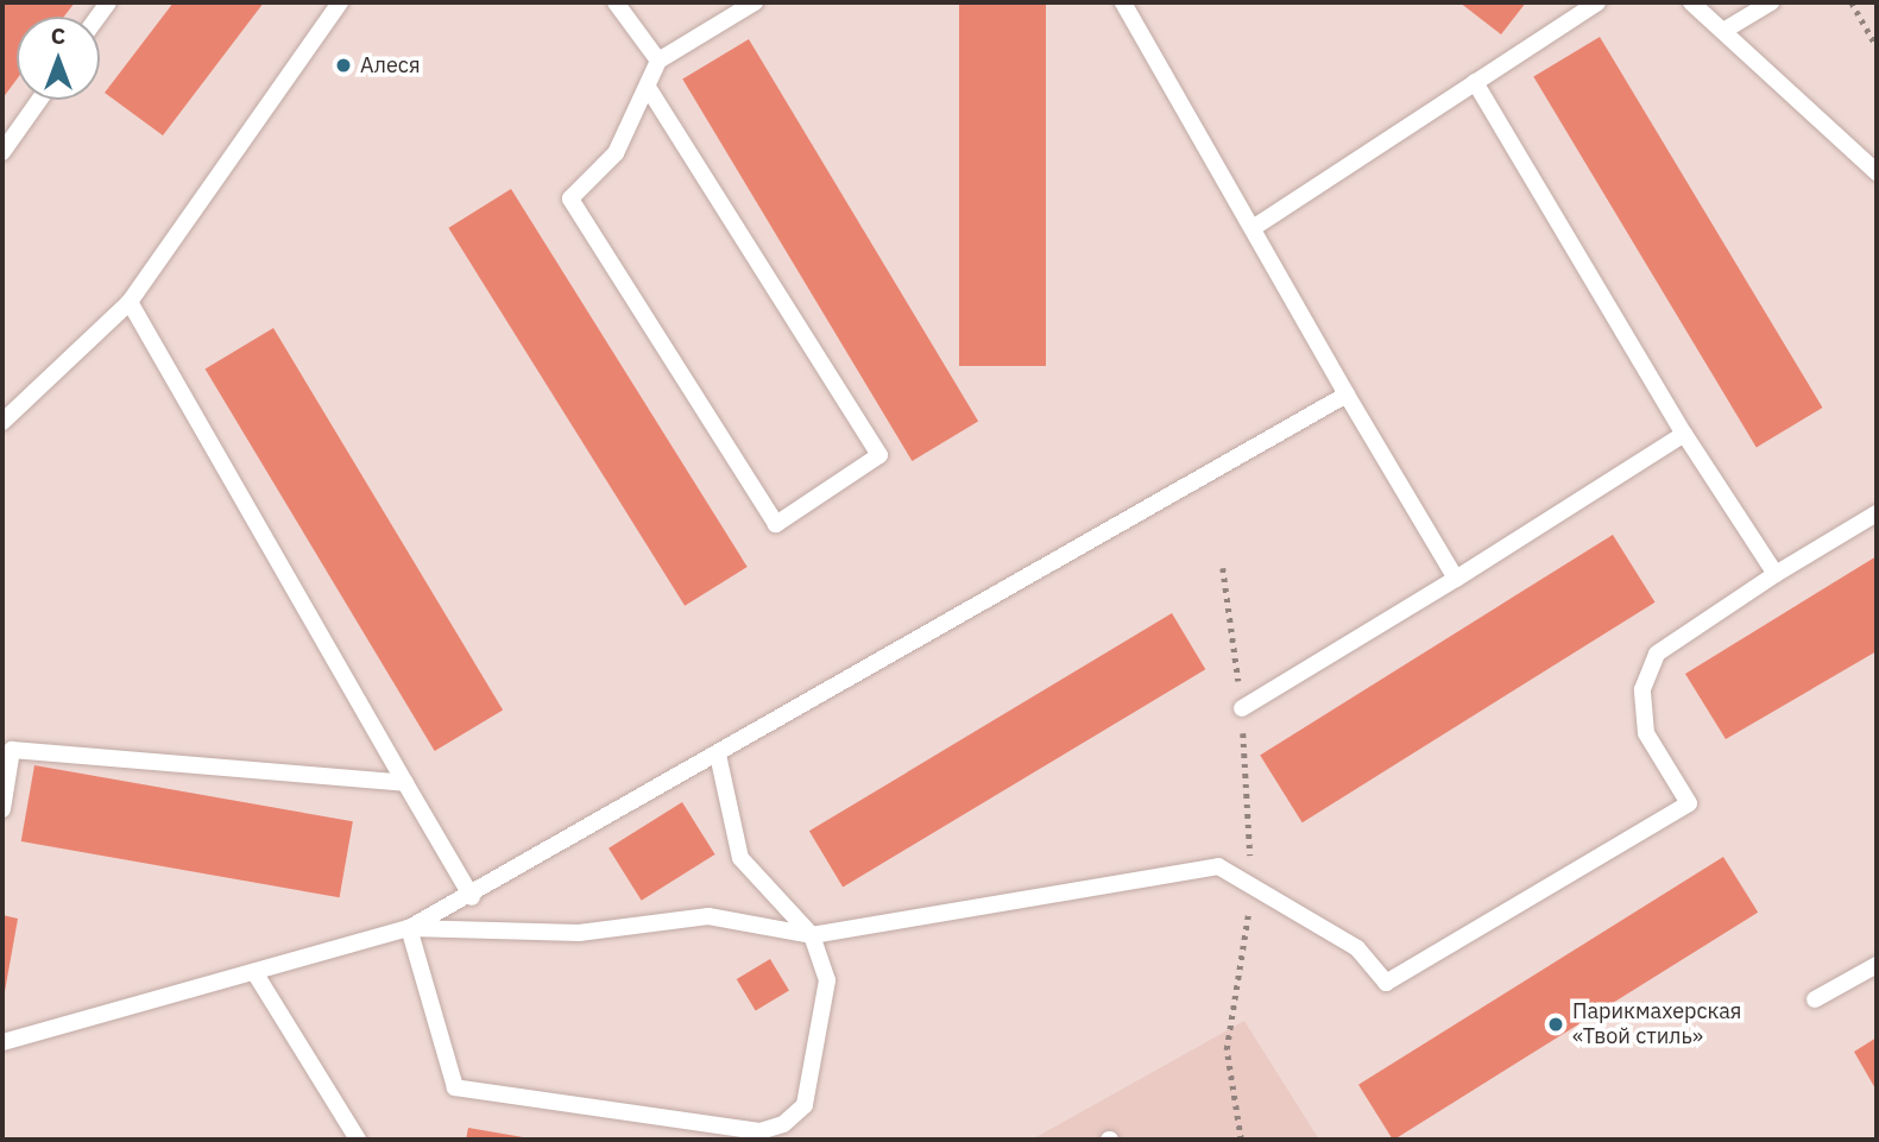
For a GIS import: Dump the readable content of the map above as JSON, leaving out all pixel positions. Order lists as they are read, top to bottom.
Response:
{
  "places": ["Алеся", "Парикмахерская «Твой стиль»"],
  "north": "top"
}
